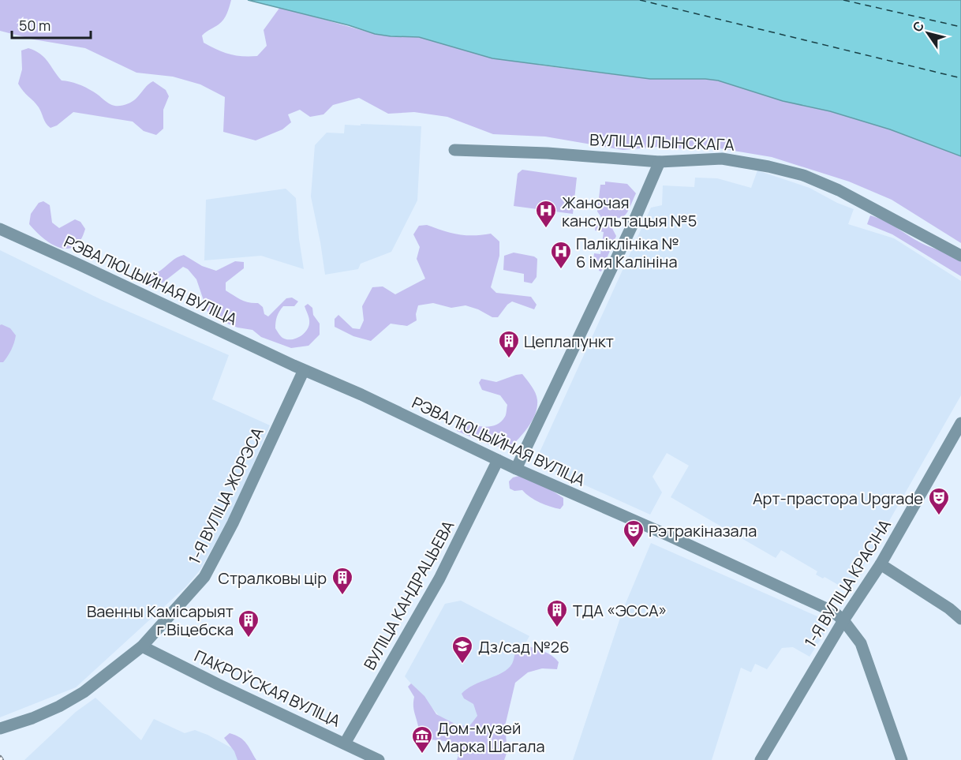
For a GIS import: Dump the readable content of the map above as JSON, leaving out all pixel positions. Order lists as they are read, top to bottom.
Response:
{
  "streets": {
    "street": [
      "ВУЛІЦА ІЛЬІНСКАГА",
      "РЭВАЛЮЦЫЙНАЯ ВУЛІЦА",
      "1-Я ВУЛІЦА ЖОРЭСА",
      "1-Я ВУЛІЦА КРАСІНА",
      "ВУЛІЦА КАНДРАЦЬЕВА",
      "ПАКРОЎСКАЯ ВУЛІЦА"
    ]
  },
  "crossings": [
    ["РЭВАЛЮЦЫЙНАЯ ВУЛІЦА", "1-Я ВУЛІЦА ЖОРЭСА"],
    ["РЭВАЛЮЦЫЙНАЯ ВУЛІЦА", "1-Я ВУЛІЦА КРАСІНА"],
    ["РЭВАЛЮЦЫЙНАЯ ВУЛІЦА", "ВУЛІЦА КАНДРАЦЬЕВА"],
    ["1-Я ВУЛІЦА ЖОРЭСА", "ПАКРОЎСКАЯ ВУЛІЦА"],
    ["ВУЛІЦА КАНДРАЦЬЕВА", "ПАКРОЎСКАЯ ВУЛІЦА"]
  ],
  "places": {
    "hospital": ["Жаночая кансультацыя №5", "Паліклініка № 6 імя Калініна"],
    "building": [
      "Цеплапункт",
      "Стралковы цір",
      "ТДА «ЭССА»",
      "Ваенны Камісарыят г.Віцебска"
    ],
    "theatre": ["Арт-прастора Upgrade", "Рэтракіназала"],
    "school or university": ["Дз/сад №26"],
    "museum": ["Дом-музей Марка Шагала"]
  },
  "scale_bar": "50 m",
  "north": "top left"
}
